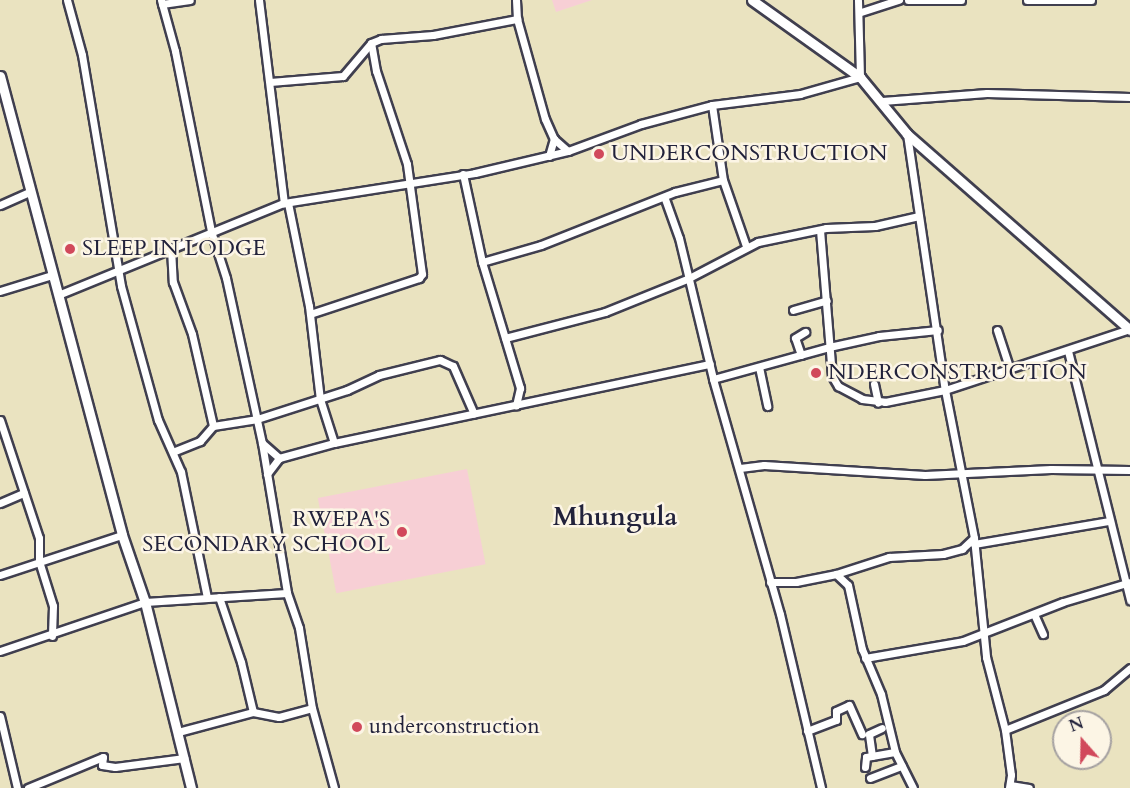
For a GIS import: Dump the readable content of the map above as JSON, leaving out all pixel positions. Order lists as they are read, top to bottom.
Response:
{
  "districts": ["Mhungula"],
  "places": [
    "UNDERCONSTRUCTION",
    "SLEEP IN LODGE",
    "NDERCONSTRUCTION",
    "RWEPA'S SECONDARY SCHOOL",
    "underconstruction"
  ],
  "north": "top"
}
